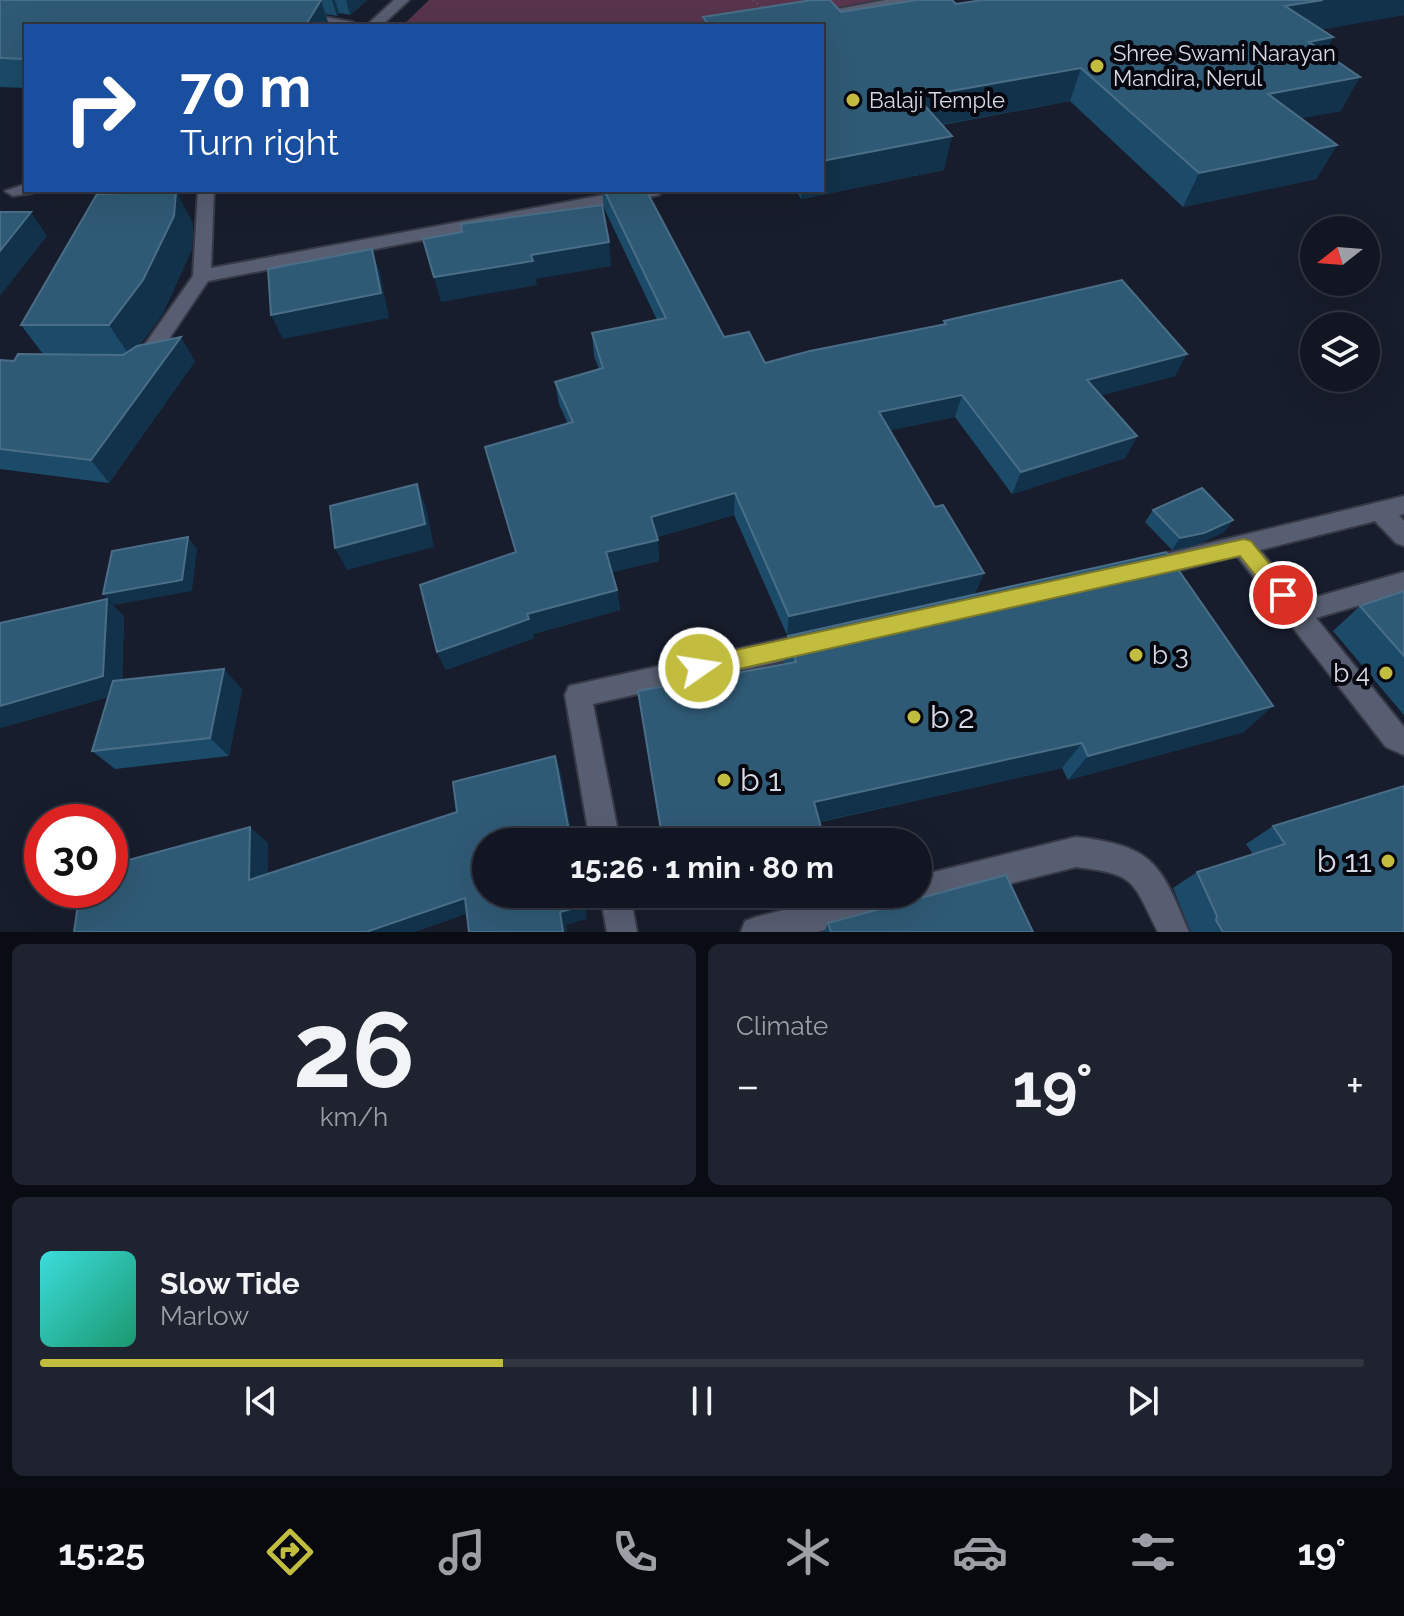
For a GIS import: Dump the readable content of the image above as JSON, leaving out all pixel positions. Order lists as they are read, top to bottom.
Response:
{
  "places": [
    "Shree Swami Narayan Mandira, Nerul",
    "Balaji Temple",
    "b 3",
    "b 4",
    "b 2",
    "b 1",
    "b 11"
  ],
  "north": "left",
  "page": {
    "turn": ["70 m", "Turn right"],
    "limit": "30",
    "trip": "15:26 · 1 min · 80 m",
    "tile": [
      ["26", "km/h"],
      "Climate"
    ],
    "heat": ["−", "19°", "+"],
    "song": ["Slow Tide", "Marlow"],
    "tabs": ["15:25", "19°"]
  }
}
